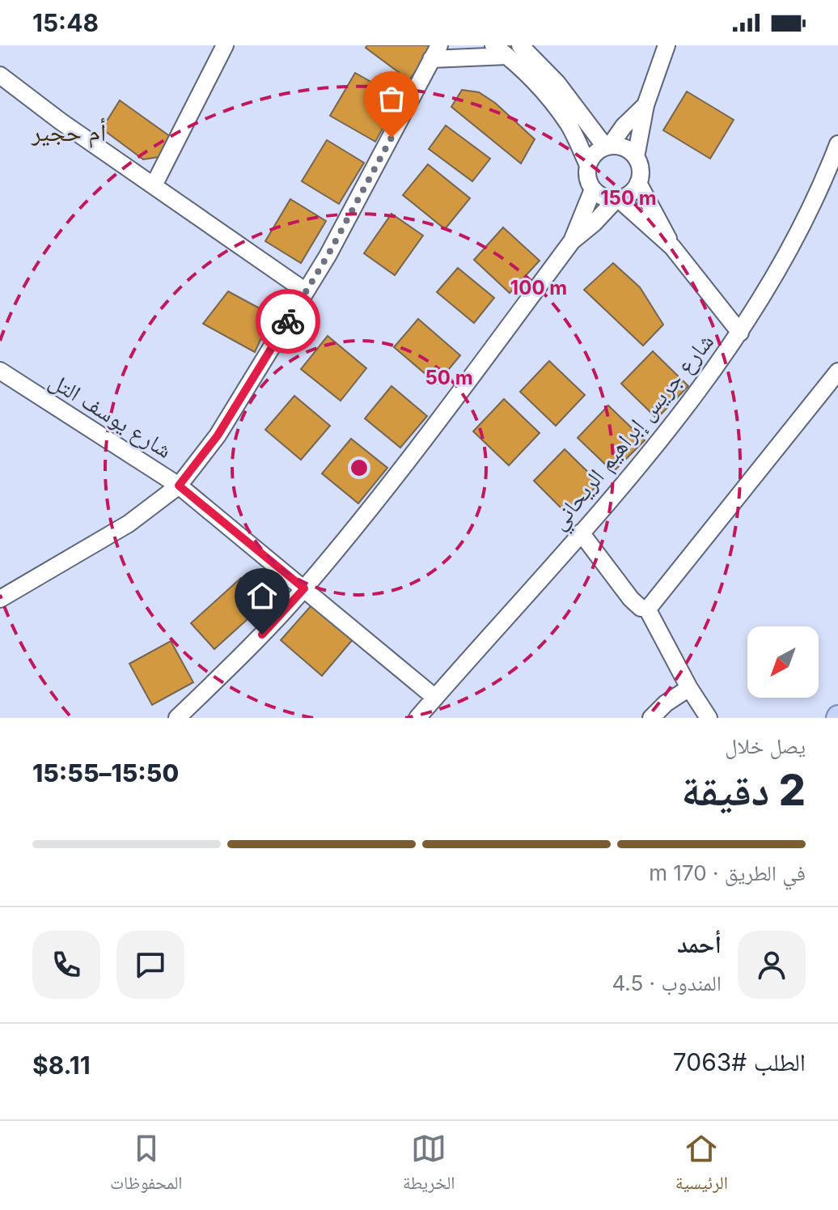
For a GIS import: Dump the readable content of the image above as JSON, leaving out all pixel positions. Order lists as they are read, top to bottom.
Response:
{
  "streets": {
    "street": ["شارع يوسف التل", "شارع جريس إبراهيم الريحاني"]
  },
  "crossings": [
    ["شارع يوسف التل", "شارع جريس إبراهيم الريحاني"]
  ],
  "districts": ["أم حجير"],
  "north": "bottom left",
  "page": {
    "status": "15:48",
    "heading": ["2 دقيقة", "يصل خلال", "15:50–15:55"],
    "panel": [
      "أحمد",
      "المندوب · 4.5",
      "الطلب #7063",
      "$8.11"
    ],
    "bar": "في الطريق · 170 m",
    "tabs": ["الرئيسية", "الخريطة", "المحفوظات"]
  },
  "rings": ["150 m", "100 m", "50 m"]
}
